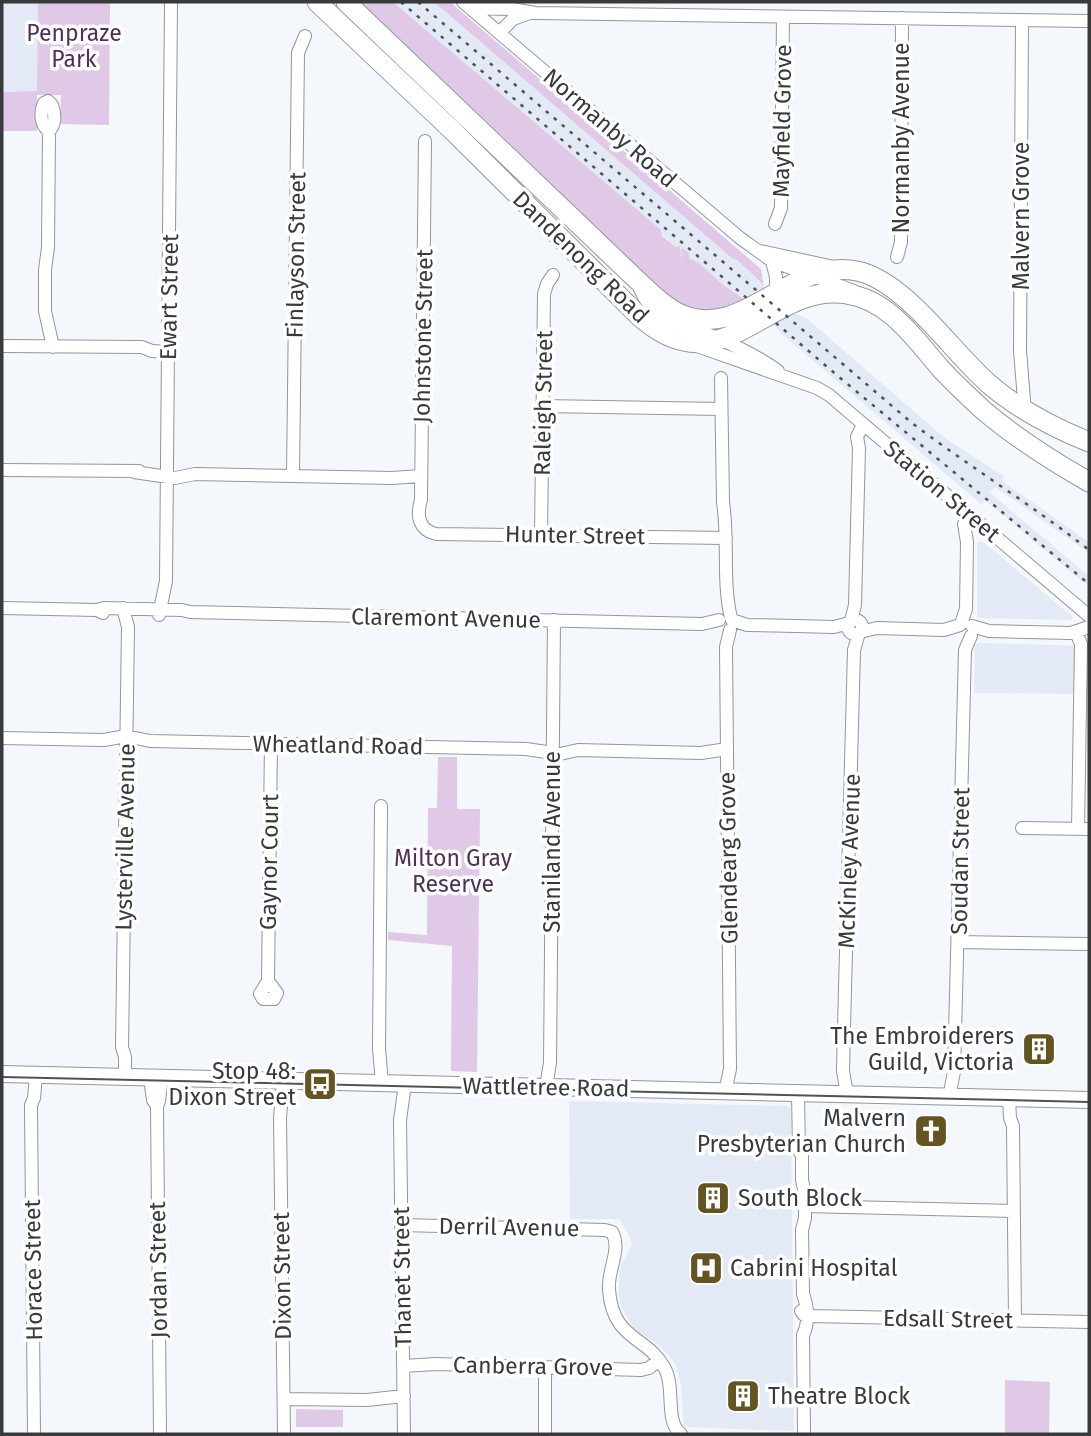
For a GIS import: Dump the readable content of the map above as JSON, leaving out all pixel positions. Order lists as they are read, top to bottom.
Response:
{
  "streets": {
    "highway": ["Dandenong Road"],
    "main road": ["Wattletree Road"],
    "street": [
      "Mayfield Grove",
      "Normanby Road",
      "Normanby Avenue",
      "Malvern Grove",
      "Finlayson Street",
      "Ewart Street",
      "Johnstone Street",
      "Raleigh Street",
      "Station Street",
      "Hunter Street",
      "Claremont Avenue",
      "Wheatland Road",
      "Lysterville Avenue",
      "Staniland Avenue",
      "Glendearg Grove",
      "McKinley Avenue",
      "Soudan Street",
      "Gaynor Court",
      "Derril Avenue",
      "Horace Street",
      "Jordan Street",
      "Dixon Street",
      "Thanet Street",
      "Edsall Street",
      "Canberra Grove"
    ]
  },
  "crossings": [
    ["Normanby Road", "Dandenong Road"],
    ["Malvern Grove", "Dandenong Road"],
    ["Dandenong Road", "Station Street"],
    ["Ewart Street", "Claremont Avenue"],
    ["Johnstone Street", "Hunter Street"],
    ["Raleigh Street", "Hunter Street"],
    ["Hunter Street", "Glendearg Grove"],
    ["Claremont Avenue", "Lysterville Avenue"],
    ["Claremont Avenue", "Staniland Avenue"],
    ["Claremont Avenue", "Glendearg Grove"],
    ["Wheatland Road", "Lysterville Avenue"],
    ["Wheatland Road", "Staniland Avenue"],
    ["Wheatland Road", "Glendearg Grove"],
    ["Wheatland Road", "Gaynor Court"],
    ["Lysterville Avenue", "Wattletree Road"],
    ["Staniland Avenue", "Wattletree Road"],
    ["Glendearg Grove", "Wattletree Road"],
    ["McKinley Avenue", "Wattletree Road"],
    ["Soudan Street", "Wattletree Road"],
    ["Wattletree Road", "Horace Street"],
    ["Wattletree Road", "Jordan Street"],
    ["Wattletree Road", "Dixon Street"],
    ["Wattletree Road", "Thanet Street"],
    ["Derril Avenue", "Thanet Street"],
    ["Derril Avenue", "Canberra Grove"],
    ["Thanet Street", "Canberra Grove"]
  ],
  "parks": ["Penpraze Park", "Milton Gray Reserve"],
  "places": {
    "building": ["The Embroiderers Guild, Victoria", "South Block", "Theatre Block"],
    "bus stop": ["Stop 48: Dixon Street"],
    "church": ["Malvern Presbyterian Church"],
    "hospital": ["Cabrini Hospital"]
  }
}
